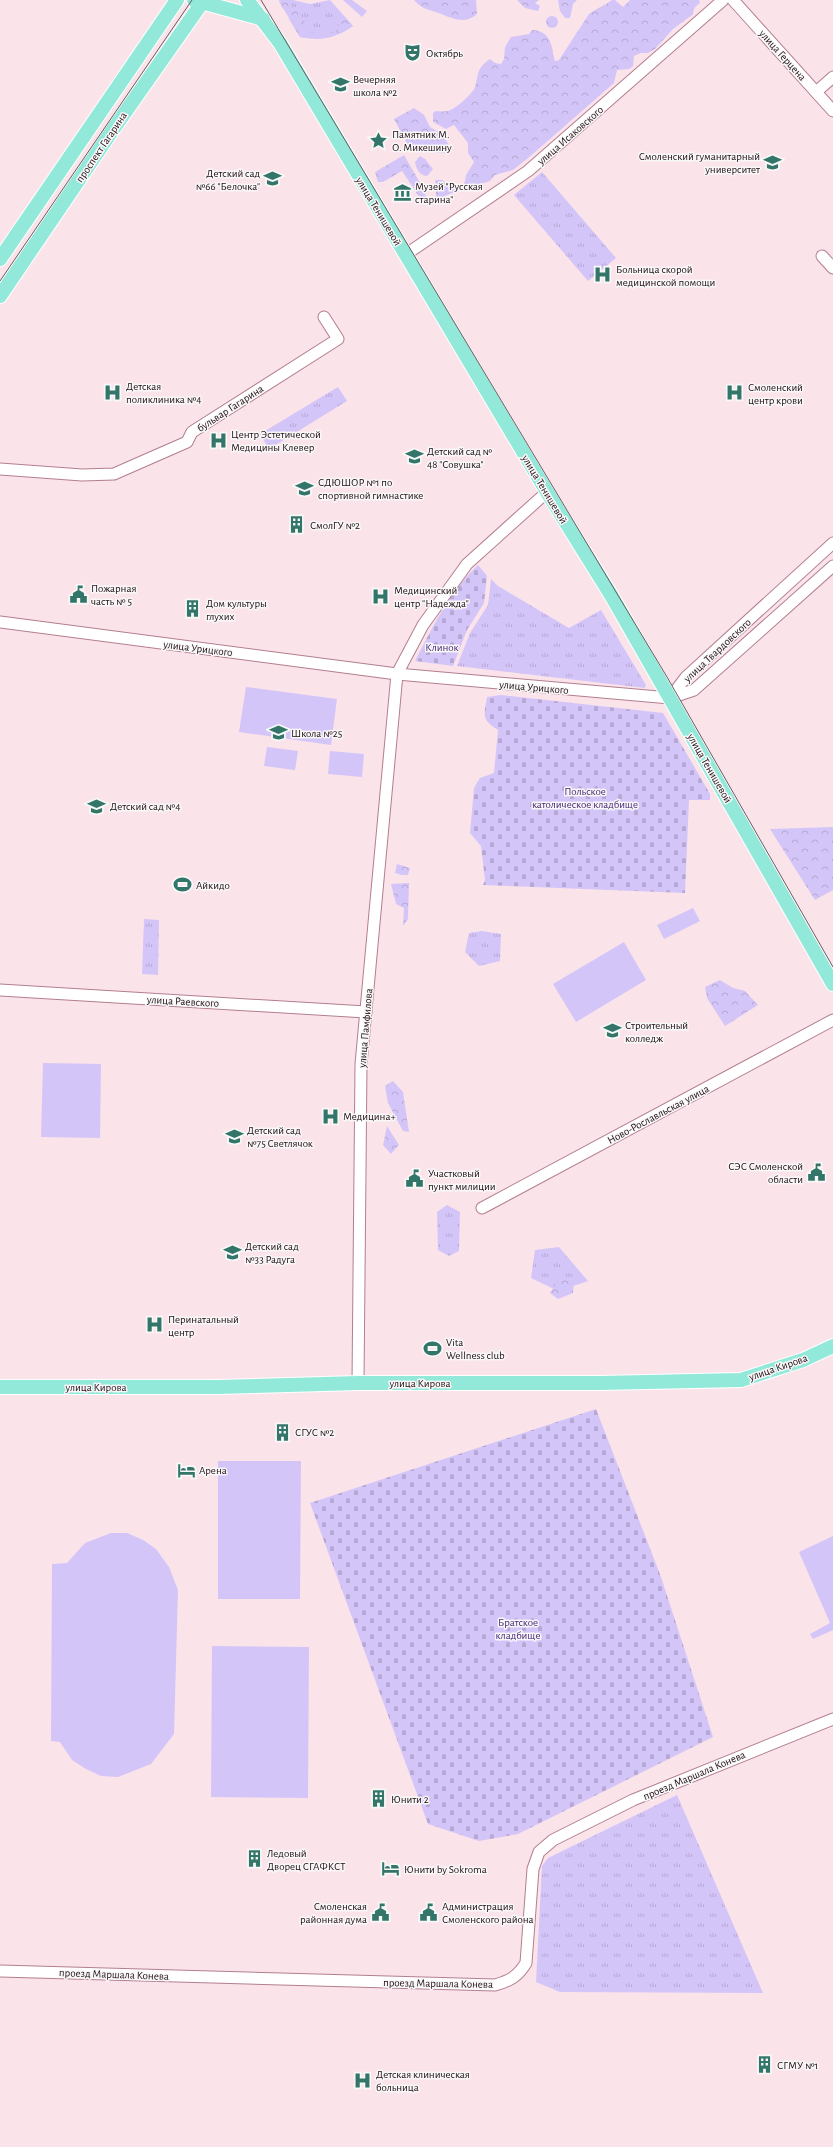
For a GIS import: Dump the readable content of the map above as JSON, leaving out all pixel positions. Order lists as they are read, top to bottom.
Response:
{
  "streets": {
    "main road": ["проспект Гагарина", "улица Тенишевой", "улица Кирова"],
    "street": [
      "улица Герцена",
      "улица Исаковского",
      "бульвар Гагарина",
      "улица Урицкого",
      "улица Твардовского",
      "улица Раевского",
      "улица Памфилова",
      "Ново-Рославльская улица",
      "проезд Маршала Конева"
    ]
  },
  "crossings": [
    ["улица Исаковского", "улица Тенишевой"],
    ["улица Тенишевой", "улица Урицкого"],
    ["улица Тенишевой", "улица Твардовского"],
    ["улица Урицкого", "улица Твардовского"],
    ["улица Урицкого", "улица Памфилова"],
    ["улица Раевского", "улица Памфилова"],
    ["улица Памфилова", "улица Кирова"]
  ],
  "parks": ["Клинок", "Польское католическое кладбище", "Братское кладбище"],
  "places": {
    "theatre": ["Октябрь"],
    "school or university": [
      "Вечерняя школа №2",
      "Смоленский гуманитарный университет",
      "Детский сад №66 \"Белочка\"",
      "Детский сад № 48 \"Совушка\"",
      "СДЮШОР №1 по спортивной гимнастике",
      "Школа №25",
      "Детский сад №4",
      "Строительный колледж",
      "Детский сад №75 Светлячок",
      "Детский сад №33 Радуга"
    ],
    "place": ["Памятник М. О. Микешину"],
    "museum": ["Музей \"Русская старина\""],
    "hospital": [
      "Больница скорой медицинской помощи",
      "Детская поликлиника №4",
      "Смоленский центр крови",
      "Центр Эстетической Медицины Клевер",
      "Медицинский центр \"Надежда\"",
      "Медицина+",
      "Перинатальный центр",
      "Детская клиническая больница"
    ],
    "building": [
      "СмолГУ №2",
      "Дом культуры глухих",
      "СГУС №2",
      "Юнити 2",
      "Ледовый Дворец СГАФКСТ",
      "СГМУ №1"
    ],
    "public building": [
      "Пожарная часть № 5",
      "СЭС Смоленской области",
      "Участковый пункт милиции",
      "Смоленская районная дума",
      "Администрация Смоленского района"
    ],
    "sports": ["Айкидо", "Vita Wellness club"],
    "hotel": ["Арена", "Юнити by Sokroma"]
  }
}
